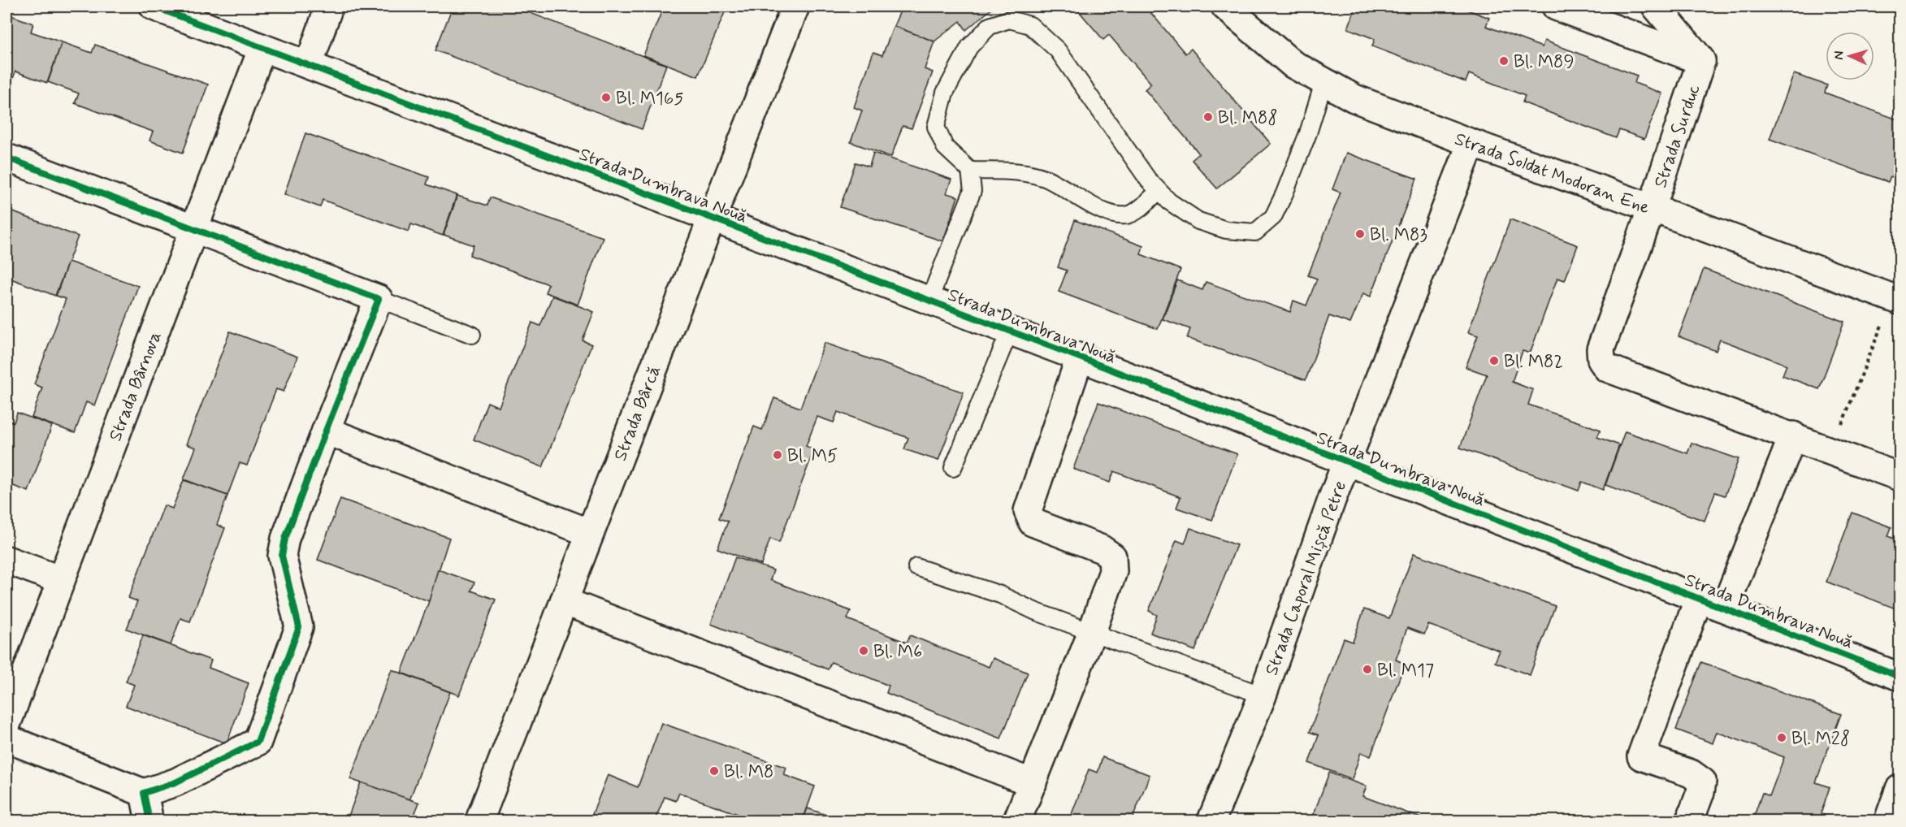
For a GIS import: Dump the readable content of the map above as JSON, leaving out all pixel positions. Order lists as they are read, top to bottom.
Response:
{
  "streets": {
    "street": [
      "Strada Surduc",
      "Strada Soldat Modoran Ene",
      "Strada Dumbrava Nouă",
      "Strada Bârnova",
      "Strada Bârcă",
      "Strada Caporal Mișcă Petre"
    ]
  },
  "crossings": [
    ["Strada Surduc", "Strada Soldat Modoran Ene"],
    ["Strada Soldat Modoran Ene", "Strada Caporal Mișcă Petre"],
    ["Strada Dumbrava Nouă", "Strada Bârnova"],
    ["Strada Dumbrava Nouă", "Strada Bârcă"],
    ["Strada Dumbrava Nouă", "Strada Caporal Mișcă Petre"]
  ],
  "places": [
    "Bl. M89",
    "Bl. M165",
    "Bl. M88",
    "Bl. M83",
    "Bl. M82",
    "Bl. M5",
    "Bl. M6",
    "Bl. M17",
    "Bl. M28",
    "Bl. M8"
  ],
  "north": "left"
}
